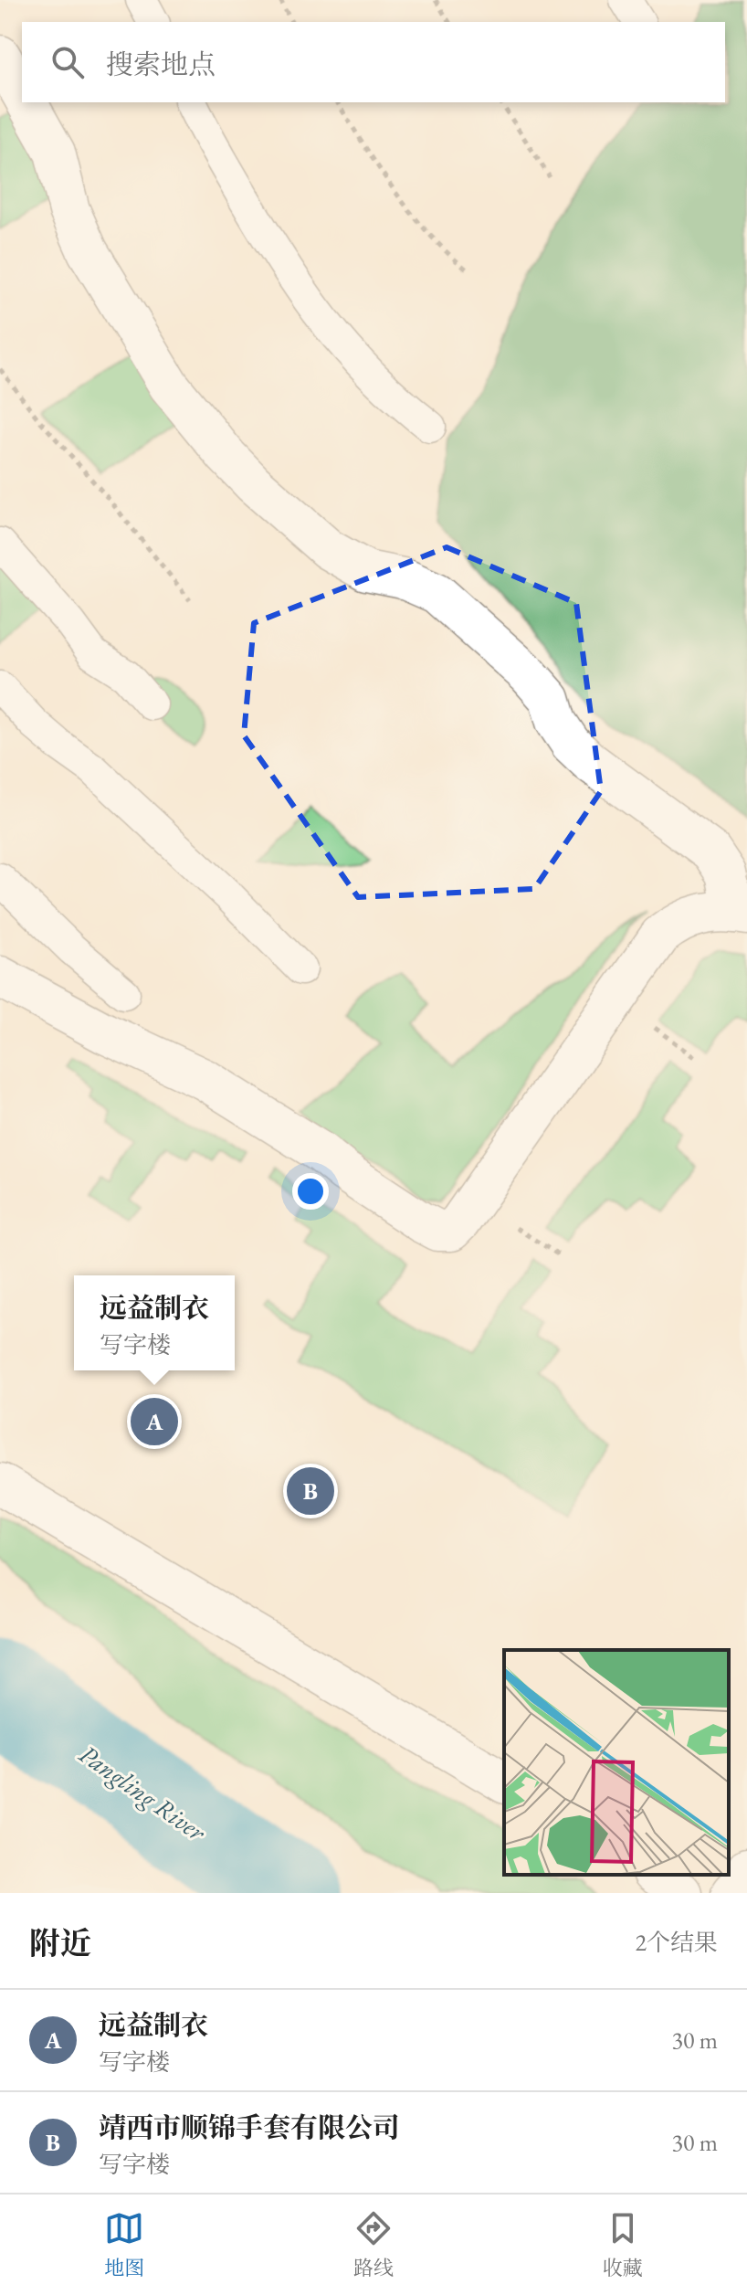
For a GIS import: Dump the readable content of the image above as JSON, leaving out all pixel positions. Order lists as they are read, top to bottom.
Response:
{
  "water": ["Pangling River"],
  "page": {
    "search": "搜索地点",
    "popup": ["远益制衣", "写字楼"],
    "pins": ["A", "B"],
    "heading": ["附近", "2个结果"],
    "list": [
      {
        "mark": "A",
        "name": "远益制衣",
        "note": "写字楼",
        "value": "30 m"
      },
      {
        "mark": "B",
        "name": "靖西市顺锦手套有限公司",
        "note": "写字楼",
        "value": "30 m"
      }
    ],
    "nav": ["地图", "路线", "收藏"]
  }
}
